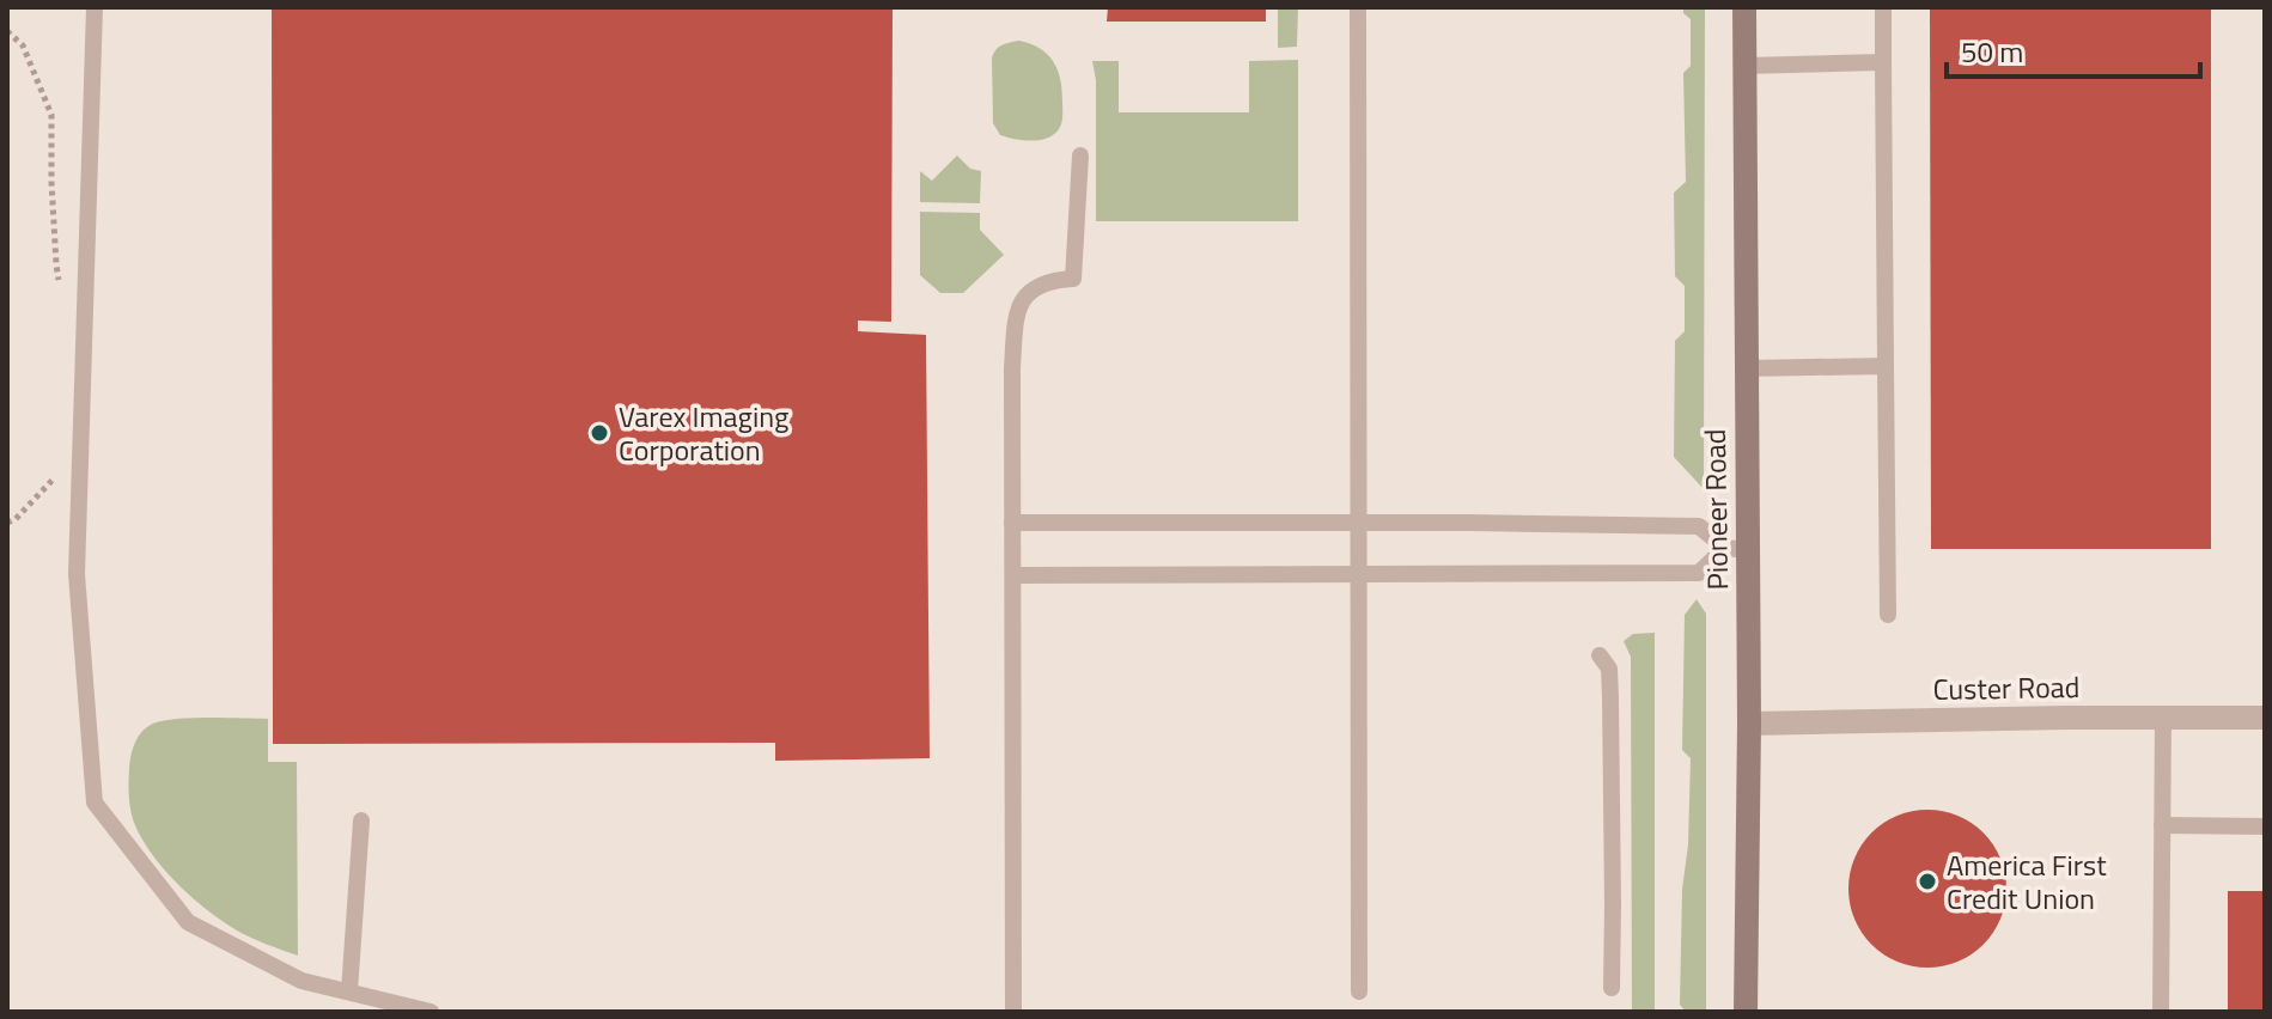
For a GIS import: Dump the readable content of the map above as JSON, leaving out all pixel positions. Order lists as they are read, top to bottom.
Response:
{
  "streets": {
    "main road": ["Pioneer Road"],
    "street": ["Custer Road"]
  },
  "crossings": [
    ["Pioneer Road", "Custer Road"]
  ],
  "places": ["Varex Imaging Corporation", "America First Credit Union"],
  "scale_bar": "50 m"
}
